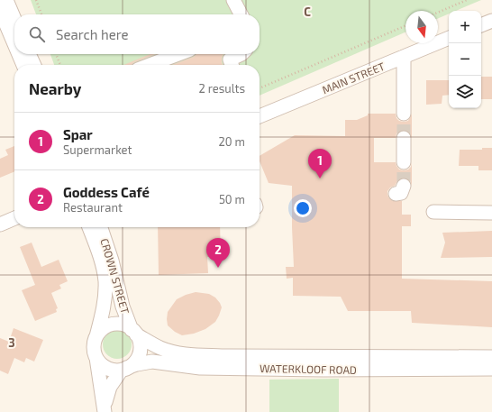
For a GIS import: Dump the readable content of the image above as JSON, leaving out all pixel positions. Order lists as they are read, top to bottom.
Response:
{
  "streets": {
    "street": ["MAIN STREET", "CROWN STREET", "WATERKLOOF ROAD"]
  },
  "crossings": [
    ["CROWN STREET", "WATERKLOOF ROAD"]
  ],
  "north": "bottom",
  "page": {
    "map_buttons": ["+", "−"],
    "search": "Search here",
    "heading": ["Nearby", "2 results"],
    "list": [
      {
        "mark": "1",
        "name": "Spar",
        "note": "Supermarket",
        "value": "20 m"
      },
      {
        "mark": "2",
        "name": "Goddess Café",
        "note": "Restaurant",
        "value": "50 m"
      }
    ],
    "pins": ["1", "2"]
  },
  "grid": {
    "columns": ["C"],
    "rows": ["3"]
  }
}
